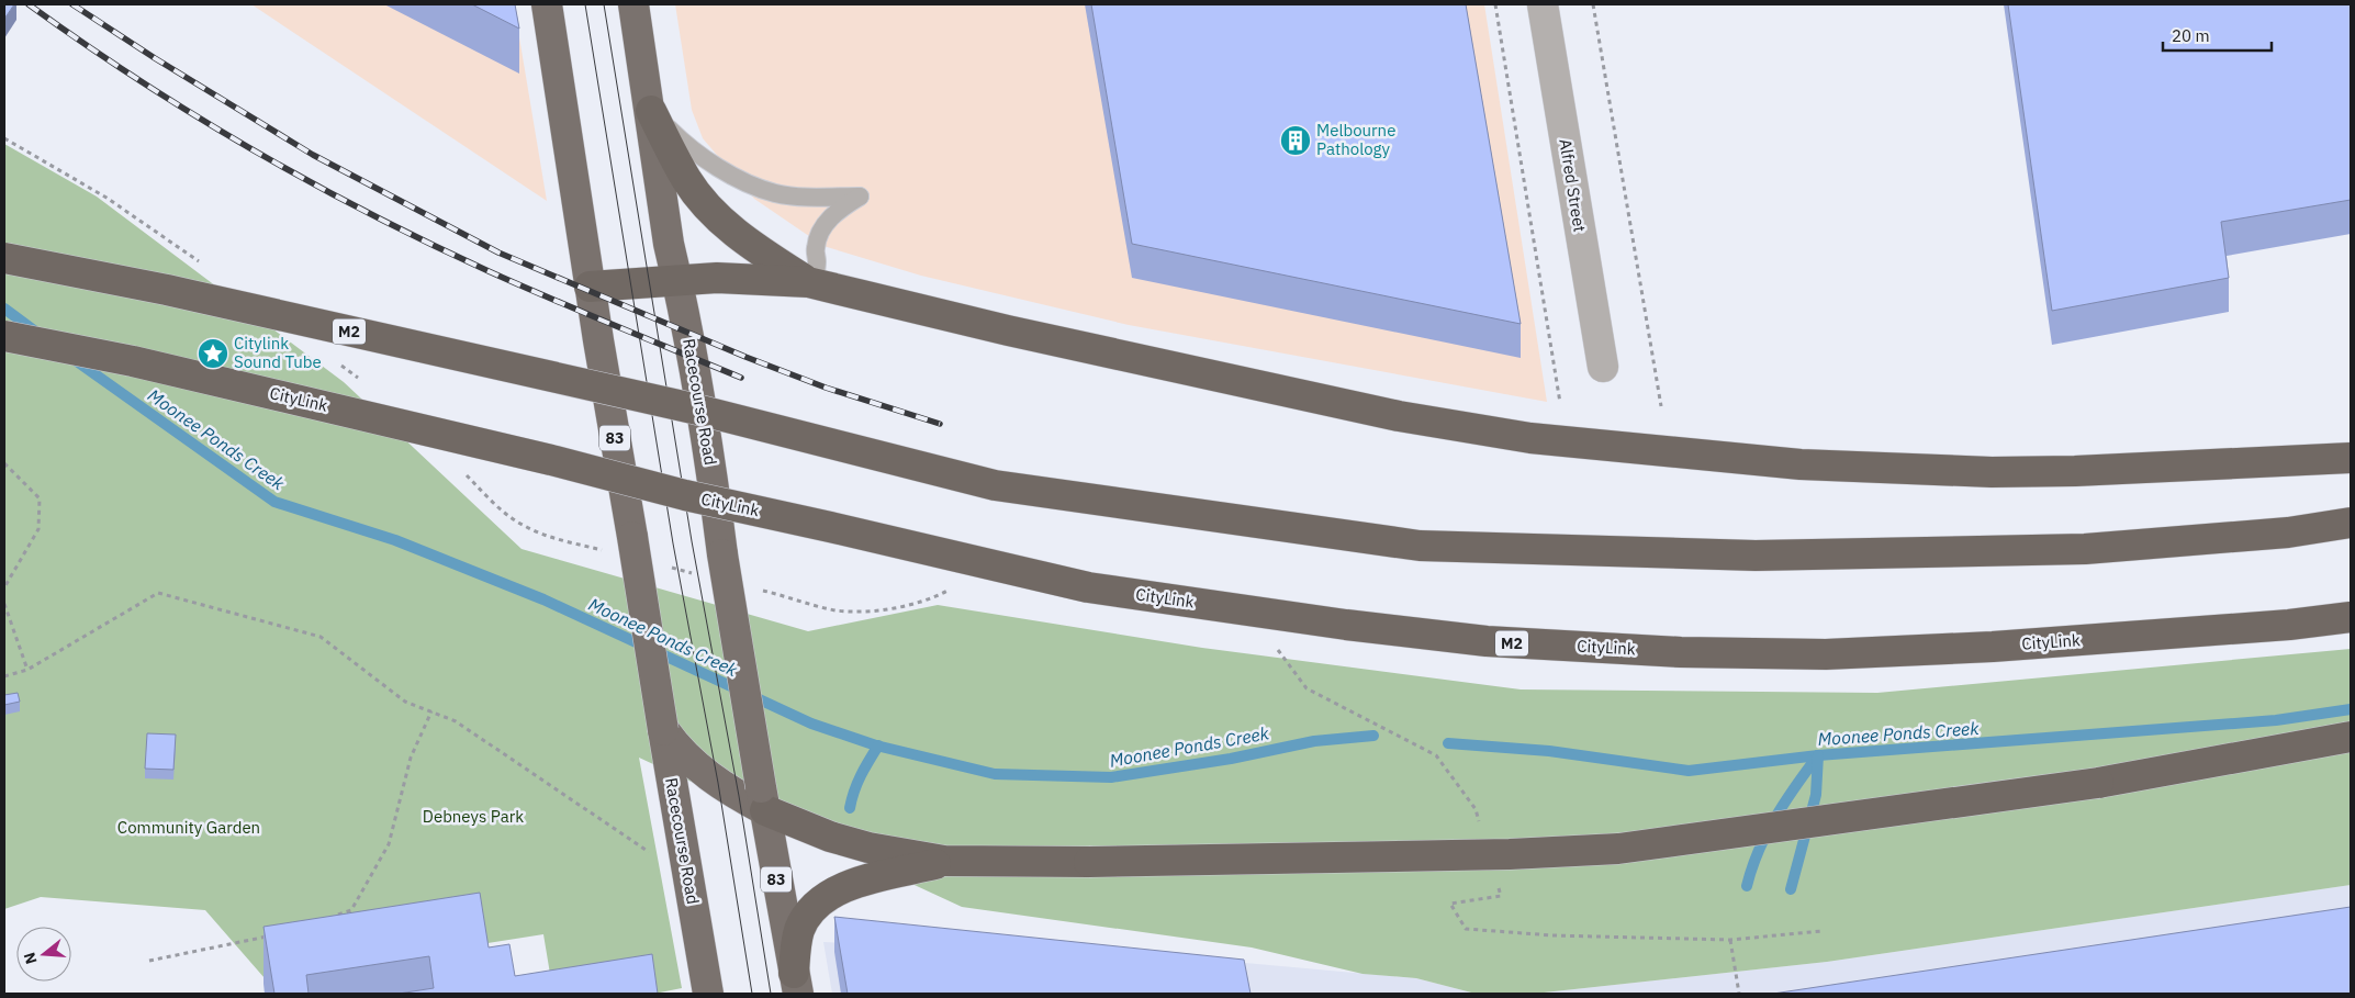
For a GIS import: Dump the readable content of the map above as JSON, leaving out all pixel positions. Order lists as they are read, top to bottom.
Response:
{
  "streets": {
    "highway": [
      "M2",
      "CityLink",
      "Racecourse Road",
      "83"
    ],
    "street": ["Alfred Street"]
  },
  "water": ["Moonee Ponds Creek"],
  "parks": ["Debneys Park", "Community Garden"],
  "places": {
    "building": ["Melbourne Pathology"],
    "place": ["Citylink Sound Tube"]
  },
  "scale_bar": "20 m",
  "north": "left"
}
